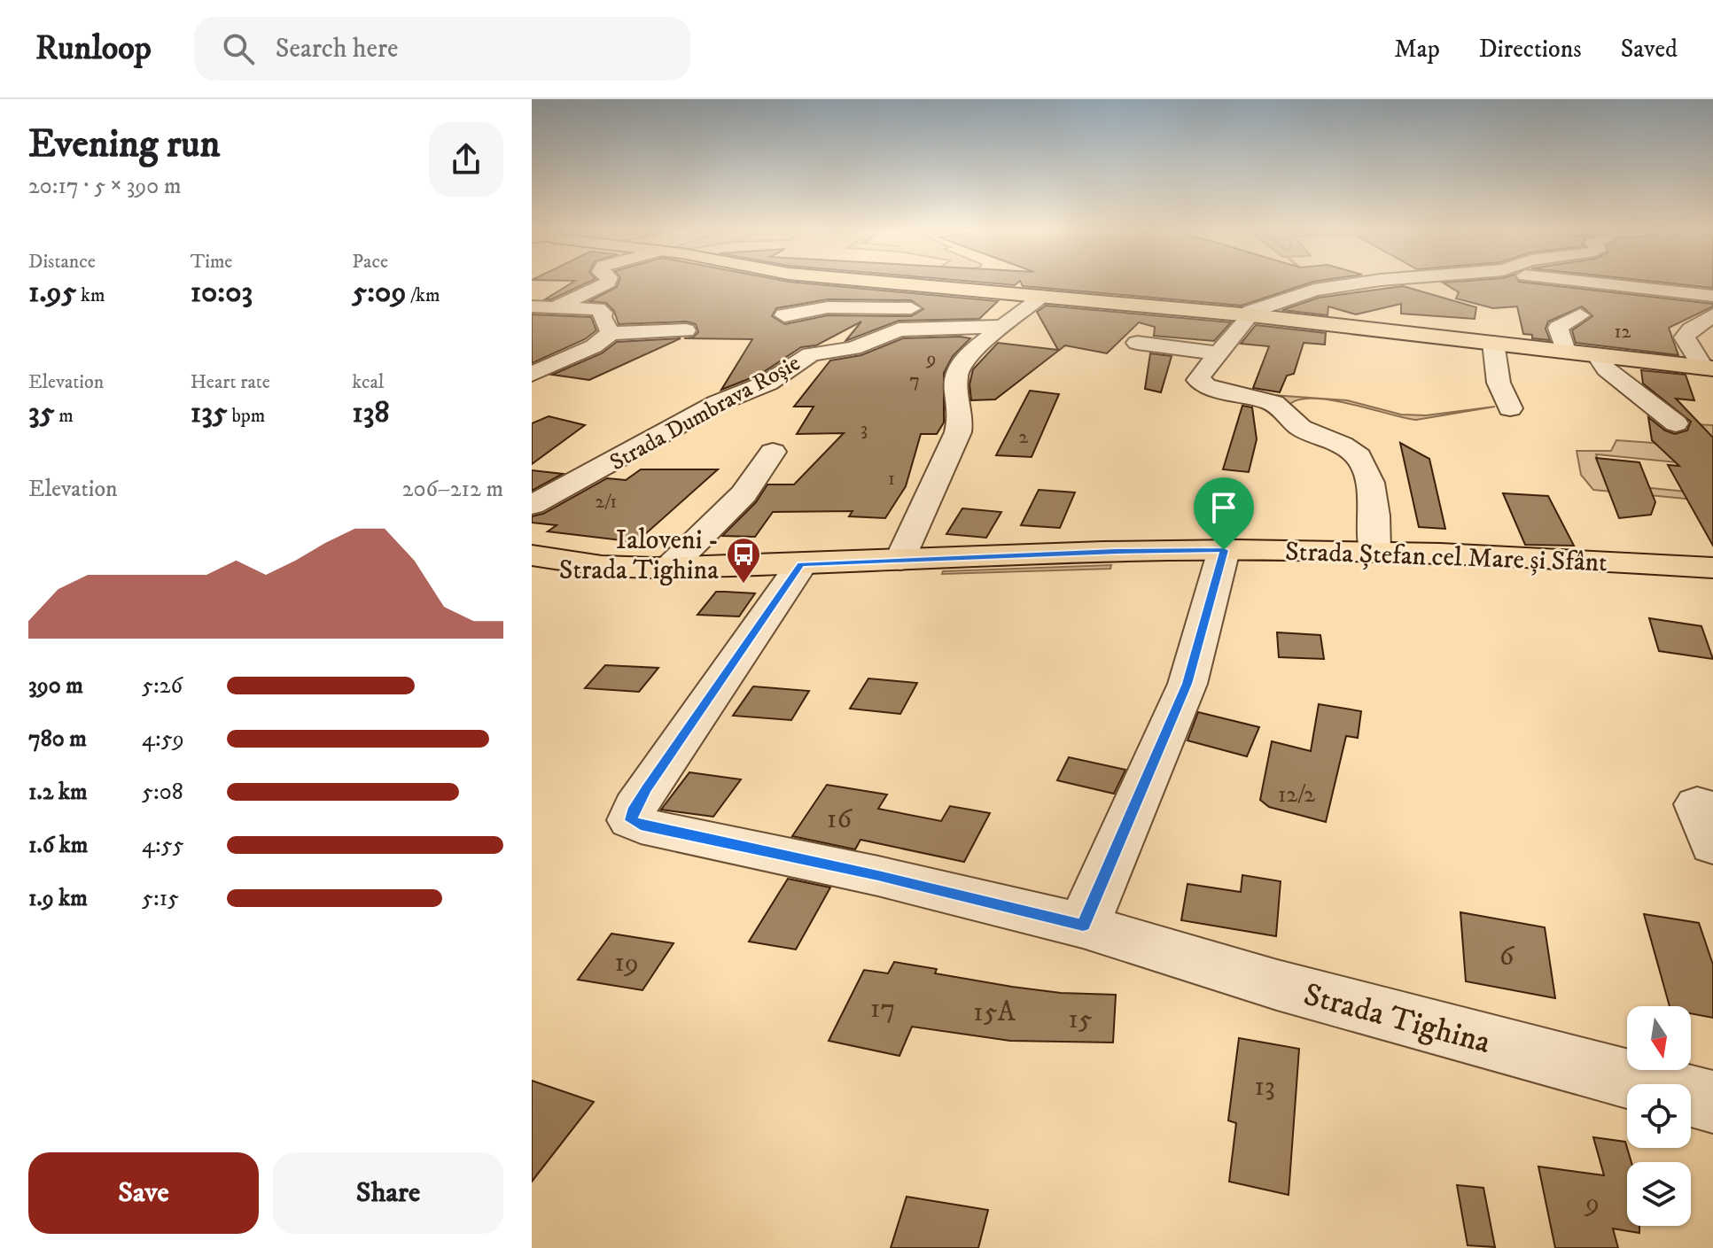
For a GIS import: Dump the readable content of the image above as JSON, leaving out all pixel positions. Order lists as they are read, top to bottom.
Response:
{
  "streets": {
    "main road": ["Strada Ștefan cel Mare și Sfânt"],
    "street": ["Strada Dumbrava Roșie", "Strada Tighina"]
  },
  "crossings": [
    ["Strada Ștefan cel Mare și Sfânt", "Strada Tighina"]
  ],
  "places": {
    "bus stop": ["Ialoveni - Strada Tighina"]
  },
  "house_numbers": [
    "12",
    "9",
    "7",
    "3",
    "2",
    "1",
    "2/1",
    "12/2",
    "16",
    "6",
    "19",
    "17",
    "15A",
    "15",
    "13",
    "9"
  ],
  "north": "bottom",
  "page": {
    "header": "Runloop",
    "search": "Search here",
    "nav": ["Map", "Directions", "Saved"],
    "heading": ["Evening run", "20:17 · 5 × 390 m"],
    "stats": [
      ["Distance", "1.95 km"],
      ["Time", "10:03"],
      ["Pace", "5:09 /km"],
      ["Elevation", "35 m"],
      ["Heart rate", "135 bpm"],
      ["kcal", "138"]
    ],
    "chart": ["Elevation", "206–212 m"],
    "list": [
      {
        "name": "390 m",
        "note": "5:26"
      },
      {
        "name": "780 m",
        "note": "4:59"
      },
      {
        "name": "1.2 km",
        "note": "5:08"
      },
      {
        "name": "1.6 km",
        "note": "4:55"
      },
      {
        "name": "1.9 km",
        "note": "5:15"
      }
    ],
    "buttons": ["Save", "Share"]
  }
}
